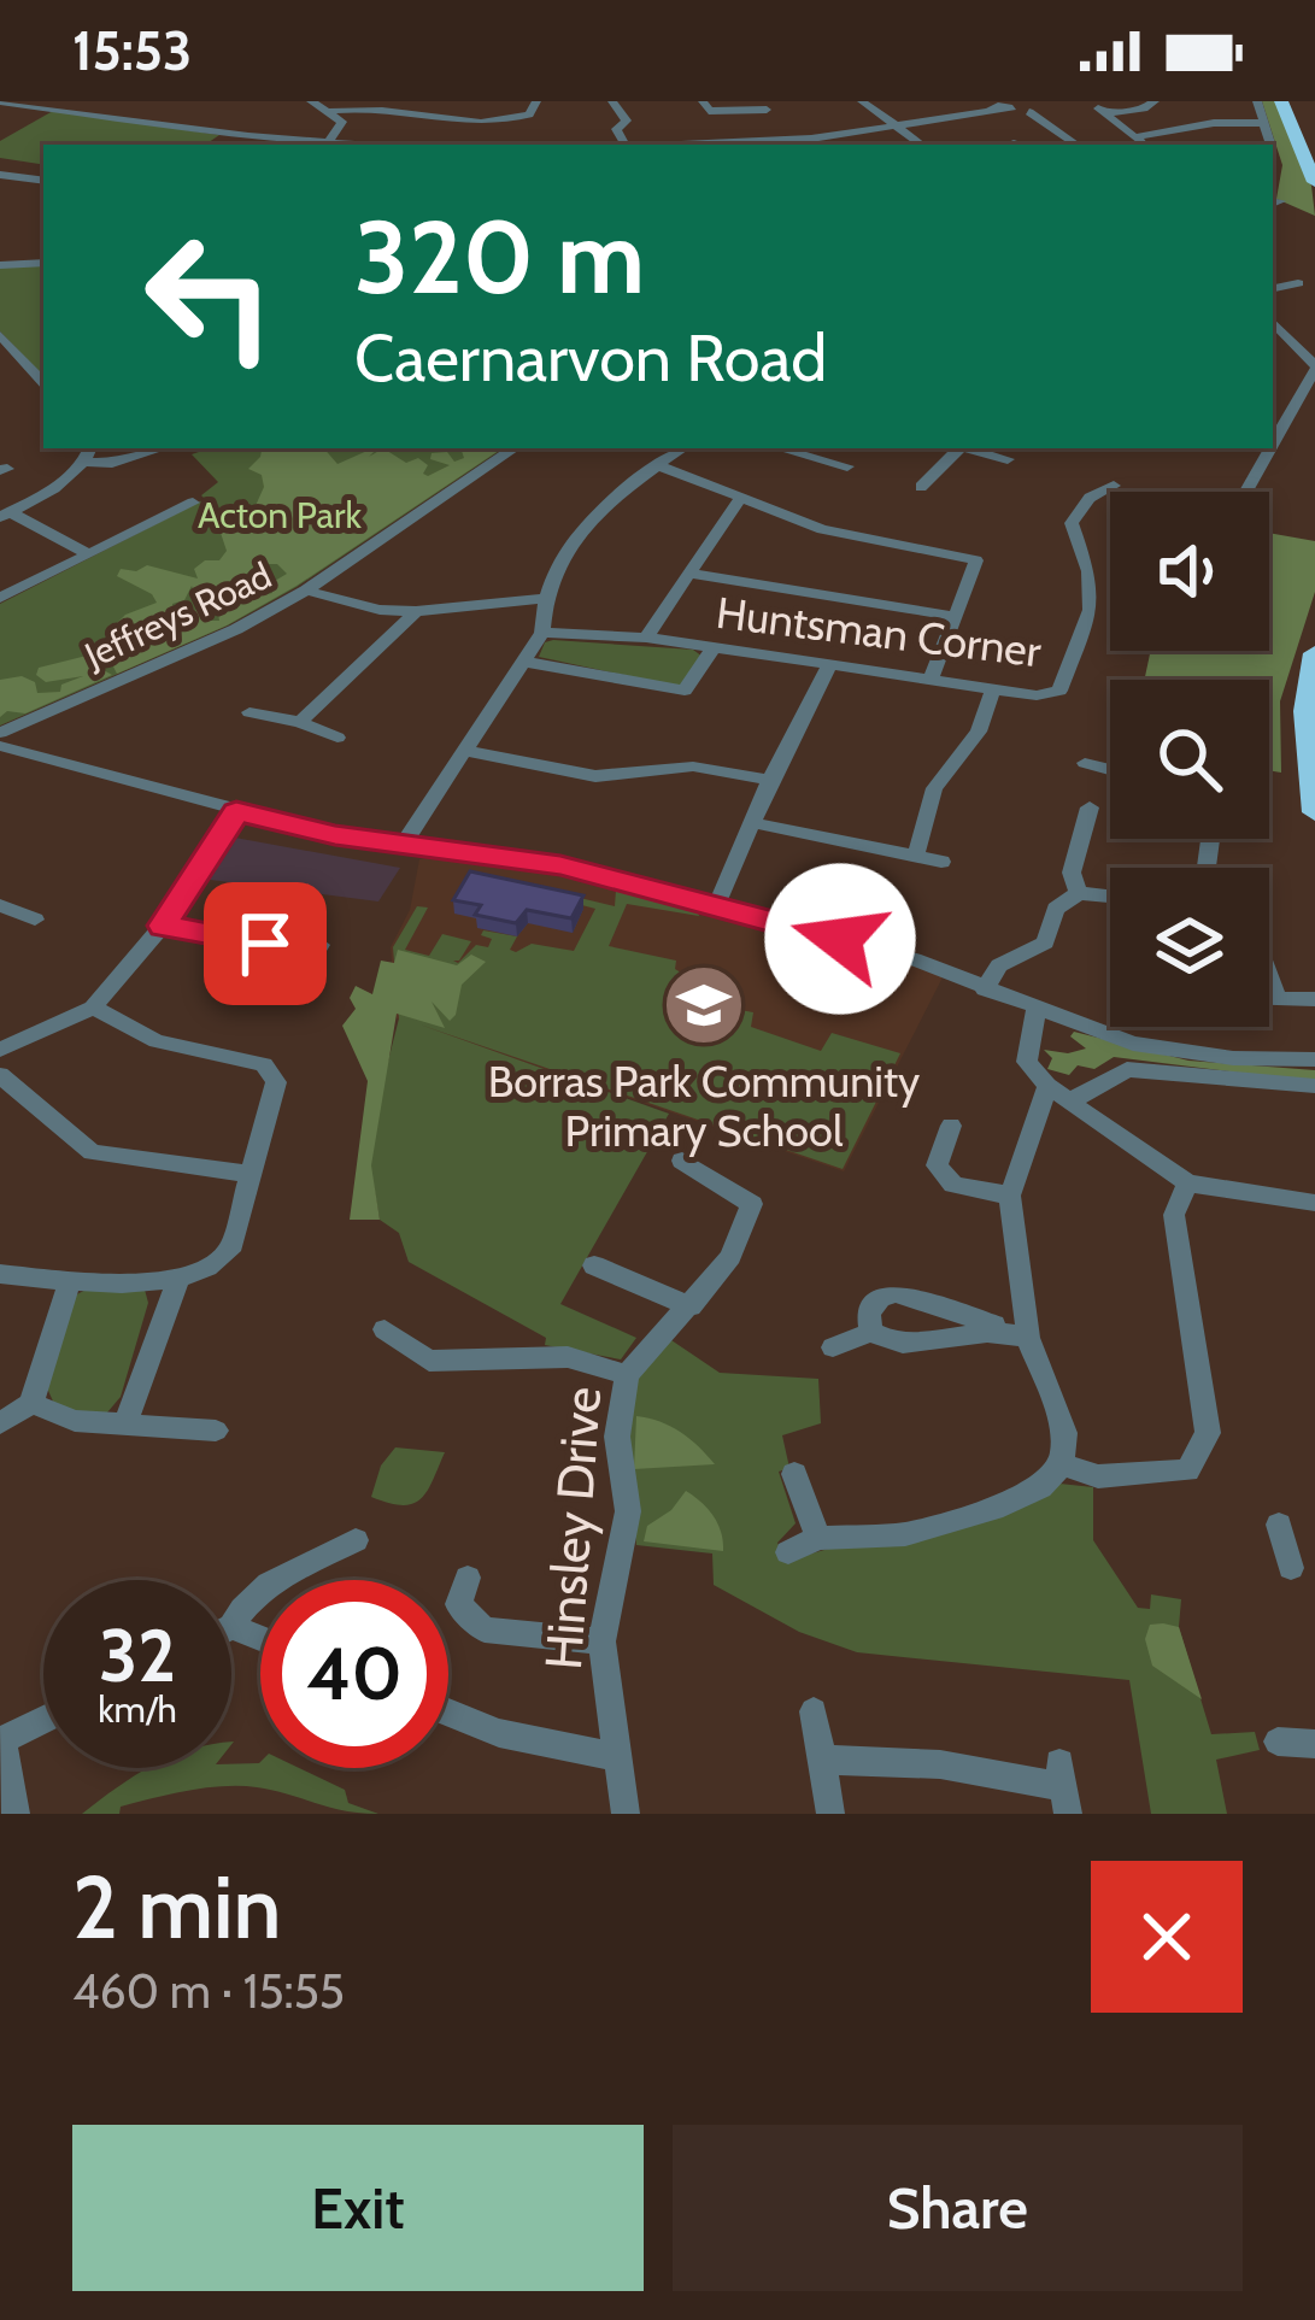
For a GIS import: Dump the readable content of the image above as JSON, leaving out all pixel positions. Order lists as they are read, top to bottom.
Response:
{
  "streets": {
    "street": ["Jeffreys Road", "Huntsman Corner", "Hinsley Drive"]
  },
  "parks": ["Acton Park"],
  "places": {
    "school or university": ["Borras Park Community Primary School"]
  },
  "page": {
    "status": "15:53",
    "turn": ["320 m", "Caernarvon Road"],
    "speed": "32 km/h",
    "limit": "40",
    "heading": ["2 min", "460 m · 15:55"],
    "buttons": ["Exit", "Share"]
  }
}
